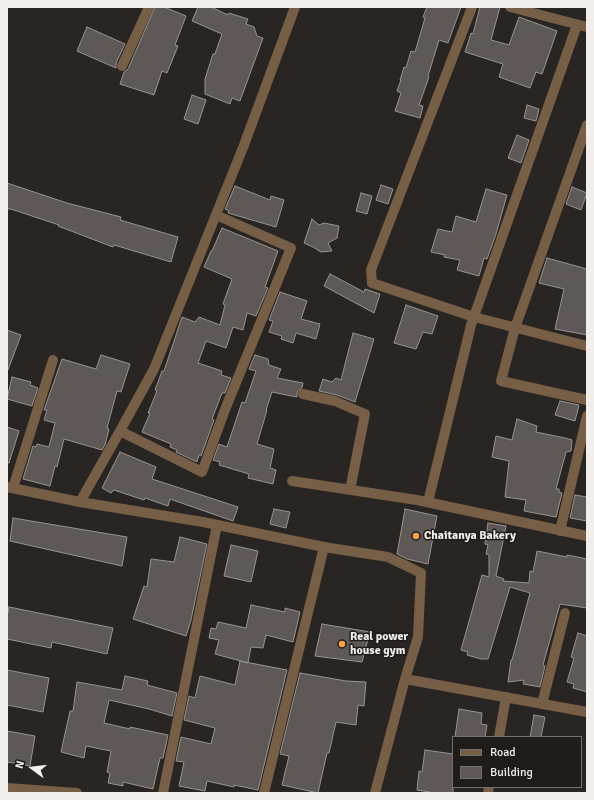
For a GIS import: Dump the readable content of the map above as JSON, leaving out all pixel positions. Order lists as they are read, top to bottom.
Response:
{
  "places": ["Chaitanya Bakery", "Real power house gym"],
  "legend": ["Road", "Building"],
  "north": "left"
}
